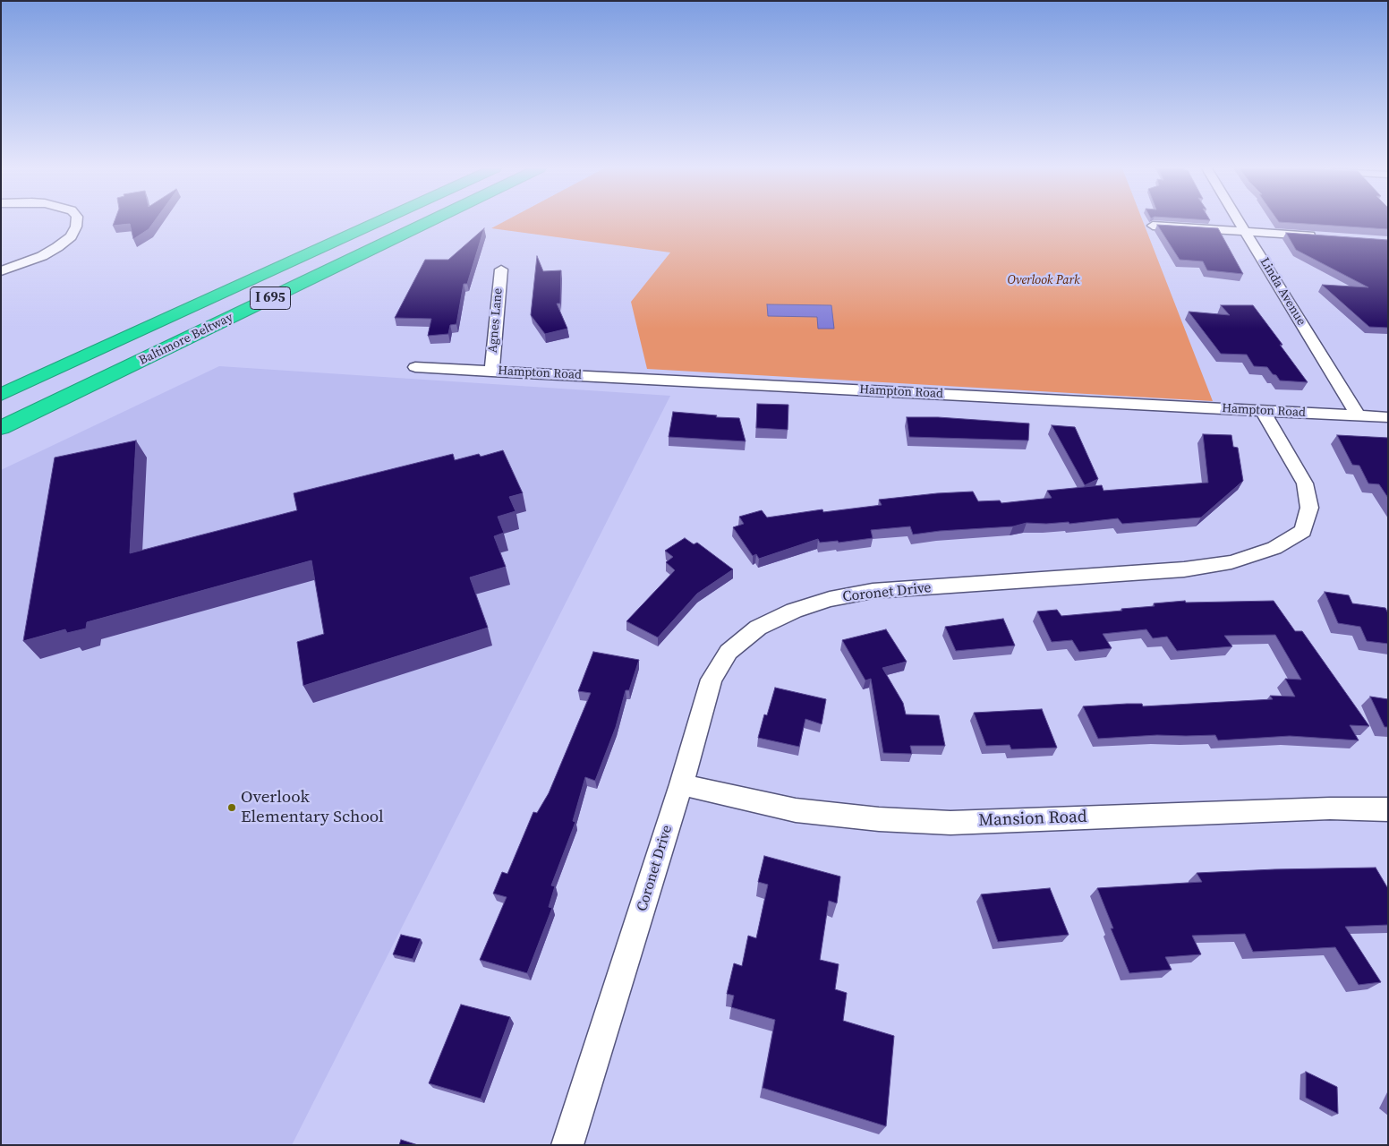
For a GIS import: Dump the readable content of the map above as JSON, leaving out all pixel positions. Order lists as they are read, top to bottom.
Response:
{
  "streets": {
    "highway": ["I 695", "Baltimore Beltway"],
    "street": [
      "Linda Avenue",
      "Agnes Lane",
      "Hampton Road",
      "Coronet Drive",
      "Mansion Road"
    ]
  },
  "crossings": [
    ["Linda Avenue", "Hampton Road"],
    ["Agnes Lane", "Hampton Road"],
    ["Hampton Road", "Coronet Drive"],
    ["Coronet Drive", "Mansion Road"]
  ],
  "parks": ["Overlook Park"],
  "places": ["Overlook Elementary School"]
}
